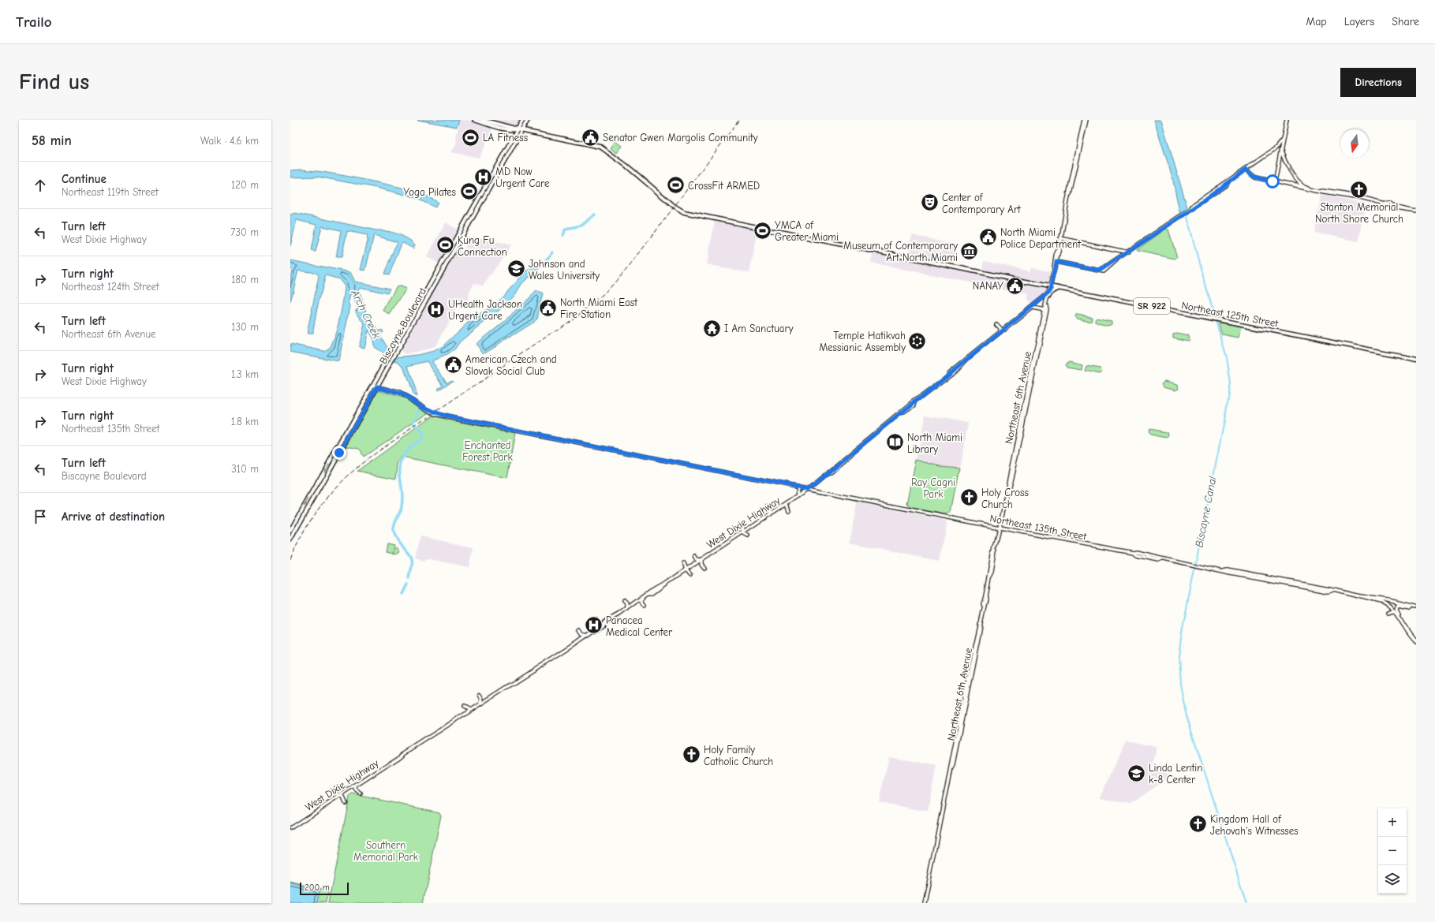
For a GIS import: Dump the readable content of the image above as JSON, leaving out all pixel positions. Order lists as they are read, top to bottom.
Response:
{
  "streets": {
    "main road": [
      "SR 922",
      "Northeast 125th Street",
      "Biscayne Boulevard",
      "Northeast 6th Avenue",
      "West Dixie Highway",
      "Northeast 135th Street"
    ]
  },
  "crossings": [
    ["SR 922", "Northeast 125th Street"],
    ["SR 922", "Biscayne Boulevard"],
    ["Northeast 125th Street", "Biscayne Boulevard"],
    ["Northeast 125th Street", "Northeast 6th Avenue"],
    ["Biscayne Boulevard", "Northeast 135th Street"],
    ["Northeast 6th Avenue", "West Dixie Highway"],
    ["Northeast 6th Avenue", "Northeast 135th Street"],
    ["West Dixie Highway", "Northeast 135th Street"]
  ],
  "water": ["Arch Creek", "Biscayne Canal"],
  "parks": ["Enchanted Forest Park", "Ray Cagni Park", "Southern Memorial Park"],
  "places": {
    "sports": [
      "LA Fitness",
      "CrossFit ARMED",
      "Yoga Pilates",
      "YMCA of Greater Miami",
      "Kung Fu Connection"
    ],
    "public building": [
      "Senator Gwen Margolis Community",
      "North Miami Police Department",
      "NANAY",
      "North Miami East Fire Station",
      "American Czech and Slovak Social Club"
    ],
    "hospital": ["MD Now Urgent Care", "UHealth Jackson Urgent Care", "Panacea Medical Center"],
    "church": [
      "Stanton Memorial North Shore Church",
      "Holy Cross Church",
      "Holy Family Catholic Church",
      "Kingdom Hall of Jehovah's Witnesses"
    ],
    "theatre": ["Center of Contemporary Art"],
    "museum": ["Museum of Contemporary Art North Miami"],
    "school or university": ["Johnson and Wales University", "Linda Lentin k-8 Center"],
    "temple": ["I Am Sanctuary"],
    "synagogue": ["Temple Hatikvah Messianic Assembly"],
    "library": ["North Miami Library"]
  },
  "scale_bar": "200 m",
  "north": "bottom",
  "page": {
    "header": "Trailo",
    "nav": ["Map", "Layers", "Share"],
    "buttons": "Directions",
    "title": "Find us",
    "heading": ["58 min", "Walk · 4.6 km"],
    "list": [
      ["Continue", "Northeast 119th Street", "120 m"],
      ["Turn left", "West Dixie Highway", "730 m"],
      ["Turn right", "Northeast 124th Street", "180 m"],
      ["Turn left", "Northeast 6th Avenue", "130 m"],
      ["Turn right", "West Dixie Highway", "1.3 km"],
      ["Turn right", "Northeast 135th Street", "1.8 km"],
      ["Turn left", "Biscayne Boulevard", "310 m"],
      "Arrive at destination"
    ],
    "map_buttons": ["+", "−"],
    "scale": "200 m"
  }
}
